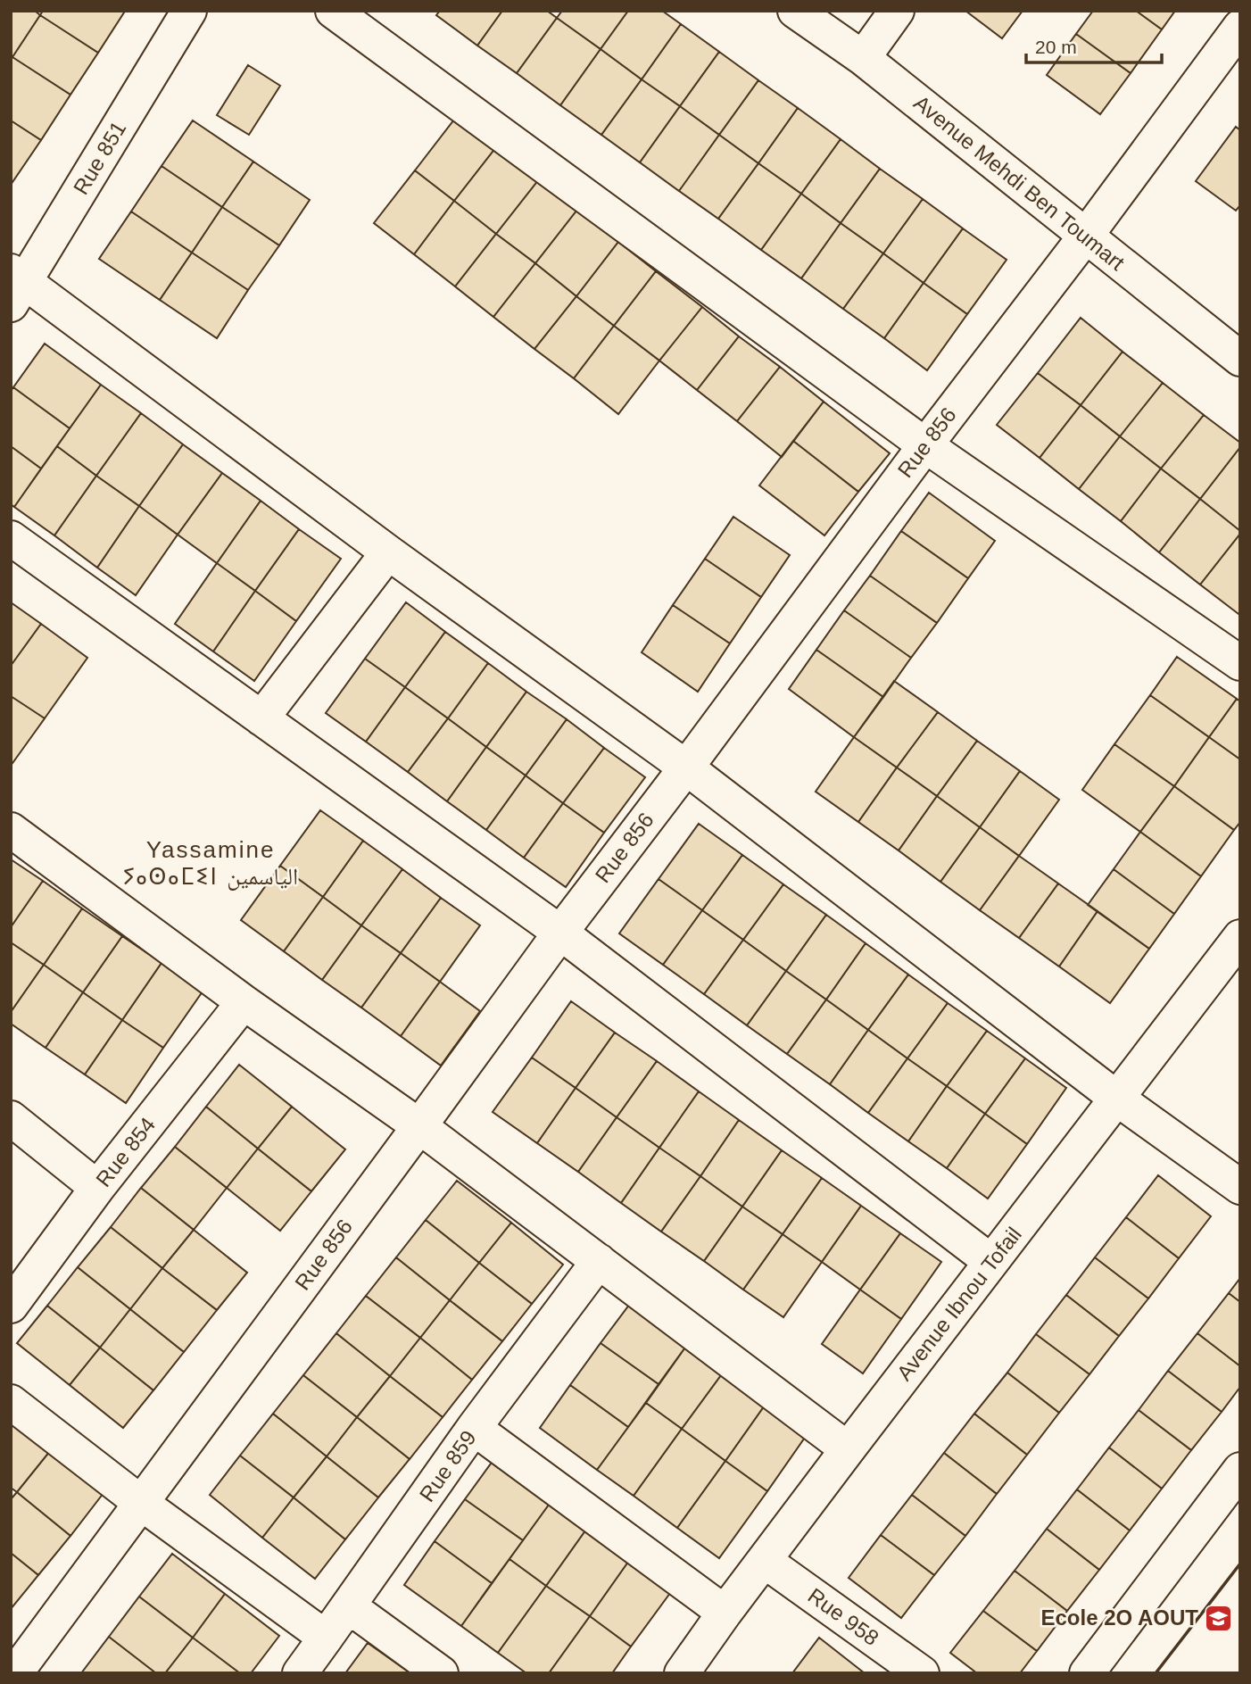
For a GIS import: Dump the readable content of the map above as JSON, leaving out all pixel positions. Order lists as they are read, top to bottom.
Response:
{
  "streets": {
    "street": [
      "Rue 851",
      "Avenue Mehdi Ben Toumart",
      "Rue 856",
      "Rue 854",
      "Avenue Ibnou Tofail",
      "Rue 859",
      "Rue 958"
    ]
  },
  "crossings": [
    ["Avenue Mehdi Ben Toumart", "Rue 856"],
    ["Avenue Ibnou Tofail", "Rue 958"]
  ],
  "districts": ["Yassamine ⵢⴰⵙⴰⵎⵉⵏ الياسمين"],
  "places": {
    "school or university": ["Ecole 2O AOUT"]
  },
  "scale_bar": "20 m"
}
